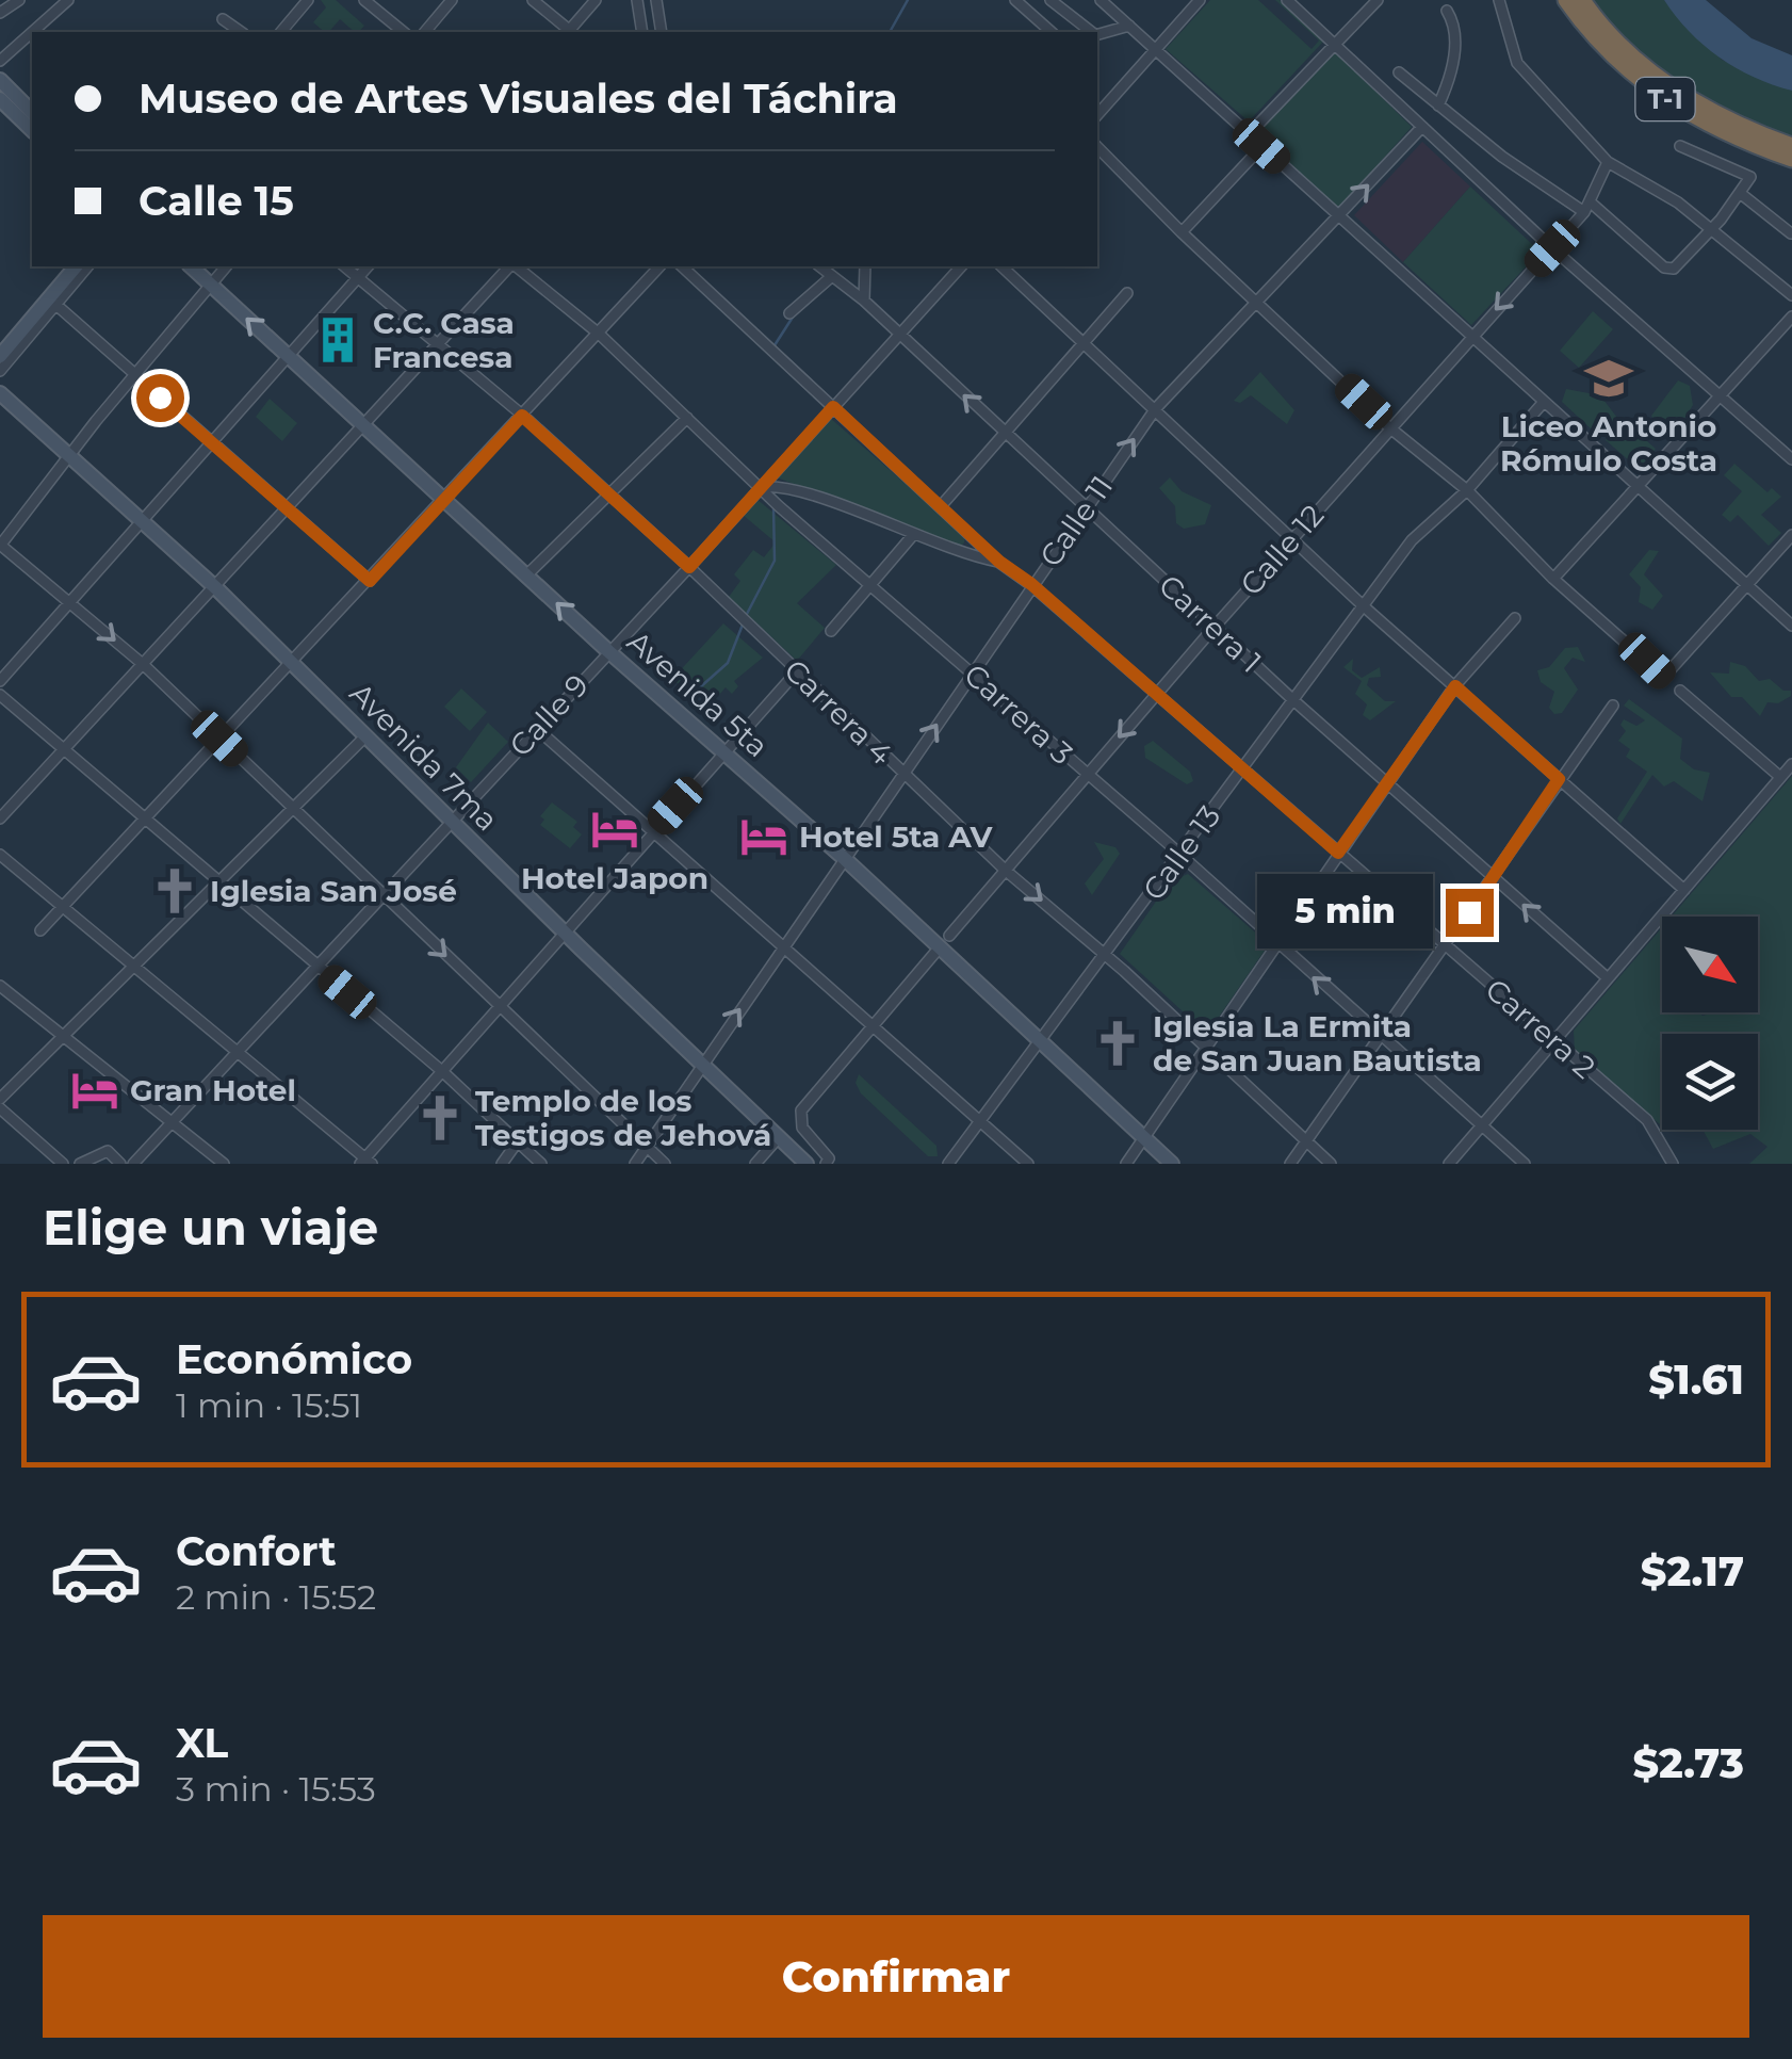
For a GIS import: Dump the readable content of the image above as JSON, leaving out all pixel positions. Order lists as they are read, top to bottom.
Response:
{
  "streets": {
    "highway": ["T-1"],
    "street": [
      "Calle 11",
      "Calle 12",
      "Carrera 1",
      "Avenida 5ta",
      "Carrera 4",
      "Carrera 3",
      "Calle 9",
      "Avenida 7ma",
      "Calle 13",
      "Carrera 2"
    ]
  },
  "crossings": [
    ["Calle 11", "Carrera 1"],
    ["Calle 11", "Avenida 5ta"],
    ["Calle 11", "Carrera 4"],
    ["Calle 11", "Carrera 3"],
    ["Calle 11", "Avenida 7ma"],
    ["Calle 11", "Carrera 2"],
    ["Calle 12", "Carrera 1"],
    ["Calle 12", "Carrera 4"],
    ["Calle 12", "Carrera 3"],
    ["Calle 12", "Carrera 2"],
    ["Carrera 1", "Calle 9"],
    ["Carrera 1", "Calle 13"],
    ["Avenida 5ta", "Calle 9"],
    ["Avenida 5ta", "Calle 13"],
    ["Carrera 4", "Calle 9"],
    ["Carrera 4", "Calle 13"],
    ["Carrera 3", "Calle 9"],
    ["Carrera 3", "Calle 13"],
    ["Calle 9", "Avenida 7ma"],
    ["Calle 9", "Carrera 2"],
    ["Calle 13", "Carrera 2"]
  ],
  "one_way": ["Calle 11"],
  "places": {
    "building": ["C.C. Casa Francesa"],
    "school or university": ["Liceo Antonio Rómulo Costa"],
    "hotel": ["Hotel Japon", "Hotel 5ta AV", "Gran Hotel"],
    "church": ["Iglesia San José", "Iglesia La Ermita de San Juan Bautista", "Templo de los Testigos de Jehová"]
  },
  "north": "bottom right",
  "page": {
    "banner": ["Museo de Artes Visuales del Táchira", "Calle 15"],
    "bubble": "5 min",
    "heading": "Elige un viaje",
    "list": [
      {
        "name": "Económico",
        "note": "1 min · 15:51",
        "value": "$1.61"
      },
      {
        "name": "Confort",
        "note": "2 min · 15:52",
        "value": "$2.17"
      },
      {
        "name": "XL",
        "note": "3 min · 15:53",
        "value": "$2.73"
      }
    ],
    "buttons": "Confirmar"
  }
}
